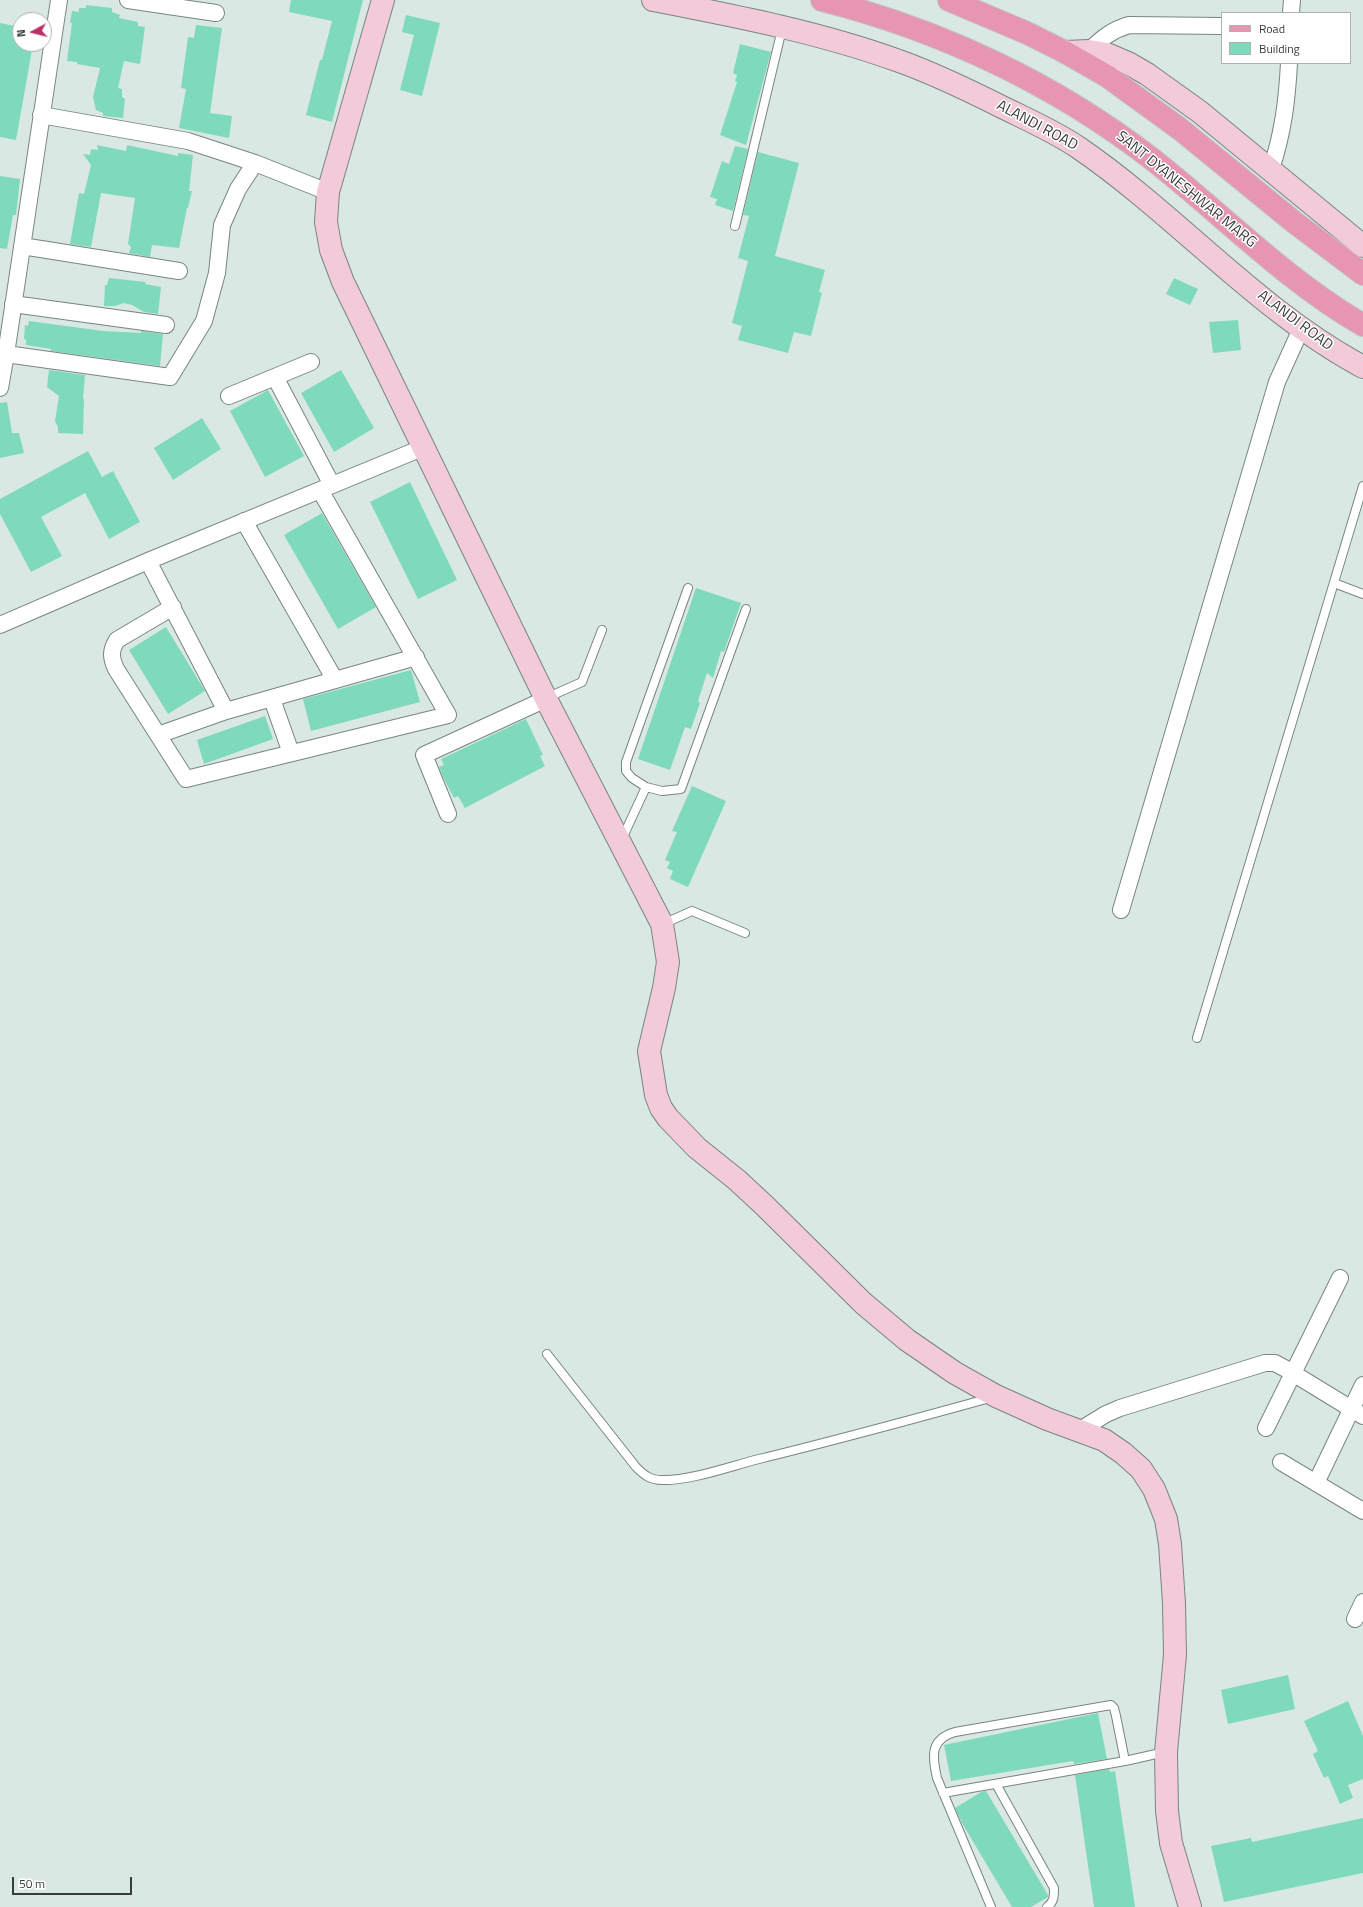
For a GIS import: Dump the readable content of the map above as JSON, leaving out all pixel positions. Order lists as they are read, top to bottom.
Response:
{
  "streets": {
    "main road": ["SANT DYANESHWAR MARG"],
    "street": ["ALANDI ROAD"]
  },
  "legend": ["Road", "Building"],
  "scale_bar": "50 m",
  "north": "left"
}
